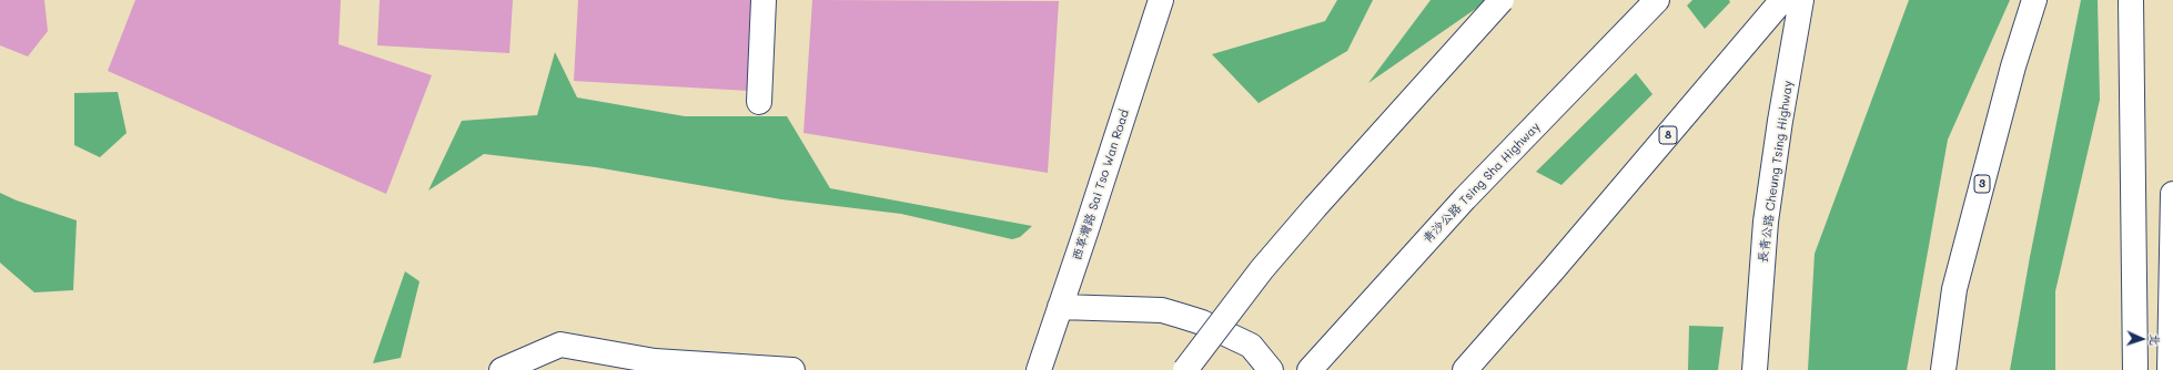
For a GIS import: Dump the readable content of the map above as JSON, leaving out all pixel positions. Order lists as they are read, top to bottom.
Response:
{
  "streets": {
    "main road": [
      "8",
      "長青公路 Cheung Tsing Highway",
      "青沙公路 Tsing Sha Highway",
      "3",
      "西草灣路 Sai Tso Wan Road"
    ]
  },
  "north": "right"
}
